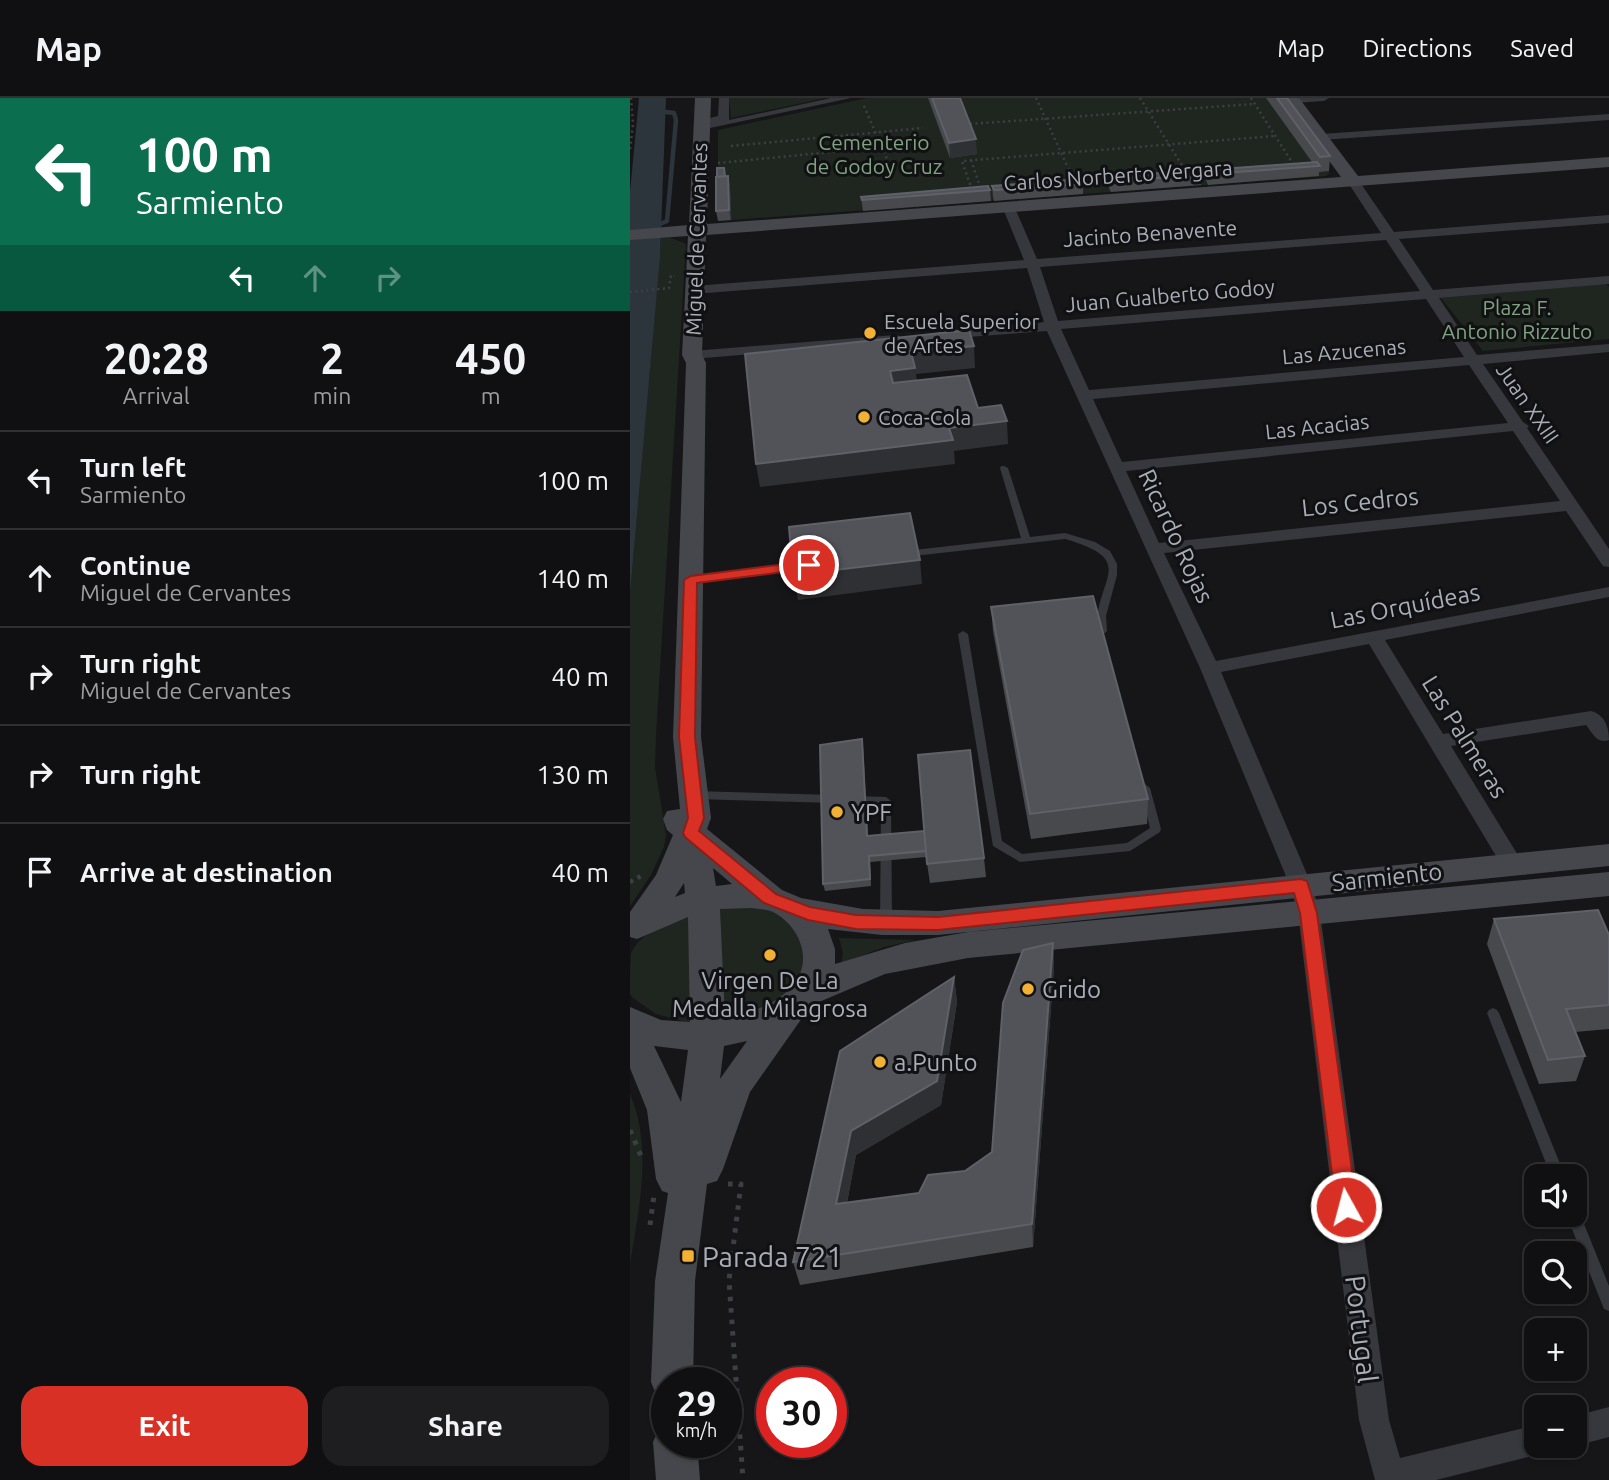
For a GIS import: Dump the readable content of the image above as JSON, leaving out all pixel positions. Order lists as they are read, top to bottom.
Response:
{
  "streets": {
    "main road": [
      "Carlos Norberto Vergara",
      "Miguel de Cervantes",
      "Juan XXIII",
      "Sarmiento"
    ],
    "street": [
      "Jacinto Benavente",
      "Juan Gualberto Godoy",
      "Las Azucenas",
      "Las Acacias",
      "Los Cedros",
      "Ricardo Rojas",
      "Las Orquídeas",
      "Las Palmeras",
      "Portugal"
    ]
  },
  "crossings": [
    ["Carlos Norberto Vergara", "Miguel de Cervantes"],
    ["Carlos Norberto Vergara", "Juan XXIII"],
    ["Carlos Norberto Vergara", "Ricardo Rojas"],
    ["Jacinto Benavente", "Miguel de Cervantes"],
    ["Jacinto Benavente", "Juan XXIII"],
    ["Jacinto Benavente", "Ricardo Rojas"],
    ["Miguel de Cervantes", "Juan Gualberto Godoy"],
    ["Miguel de Cervantes", "Sarmiento"],
    ["Juan Gualberto Godoy", "Juan XXIII"],
    ["Juan Gualberto Godoy", "Ricardo Rojas"],
    ["Las Azucenas", "Juan XXIII"],
    ["Las Azucenas", "Ricardo Rojas"],
    ["Juan XXIII", "Las Acacias"],
    ["Juan XXIII", "Los Cedros"],
    ["Las Acacias", "Ricardo Rojas"],
    ["Los Cedros", "Ricardo Rojas"],
    ["Ricardo Rojas", "Las Orquídeas"],
    ["Ricardo Rojas", "Sarmiento"],
    ["Ricardo Rojas", "Portugal"],
    ["Las Orquídeas", "Las Palmeras"],
    ["Las Palmeras", "Sarmiento"],
    ["Sarmiento", "Portugal"]
  ],
  "parks": ["Cementerio de Godoy Cruz", "Plaza F. Antonio Rizzuto"],
  "places": {
    "other": [
      "Escuela Superior de Artes",
      "Coca-Cola",
      "YPF",
      "Virgen De La Medalla Milagrosa",
      "Grido",
      "a.Punto"
    ],
    "transit": ["Parada 721"]
  },
  "page": {
    "header": "Map",
    "nav": ["Map", "Directions", "Saved"],
    "turn": ["100 m", "Sarmiento"],
    "eta": [
      "20:28",
      "Arrival",
      "2",
      "min",
      "450",
      "m"
    ],
    "list": [
      {
        "name": "Turn left",
        "note": "Sarmiento",
        "value": "100 m"
      },
      {
        "name": "Continue",
        "note": "Miguel de Cervantes",
        "value": "140 m"
      },
      {
        "name": "Turn right",
        "note": "Miguel de Cervantes",
        "value": "40 m"
      },
      {
        "name": "Turn right",
        "value": "130 m"
      },
      {
        "name": "Arrive at destination",
        "value": "40 m"
      }
    ],
    "map_buttons": ["+", "−"],
    "speed": "29 km/h",
    "limit": "30",
    "buttons": ["Exit", "Share"]
  }
}
